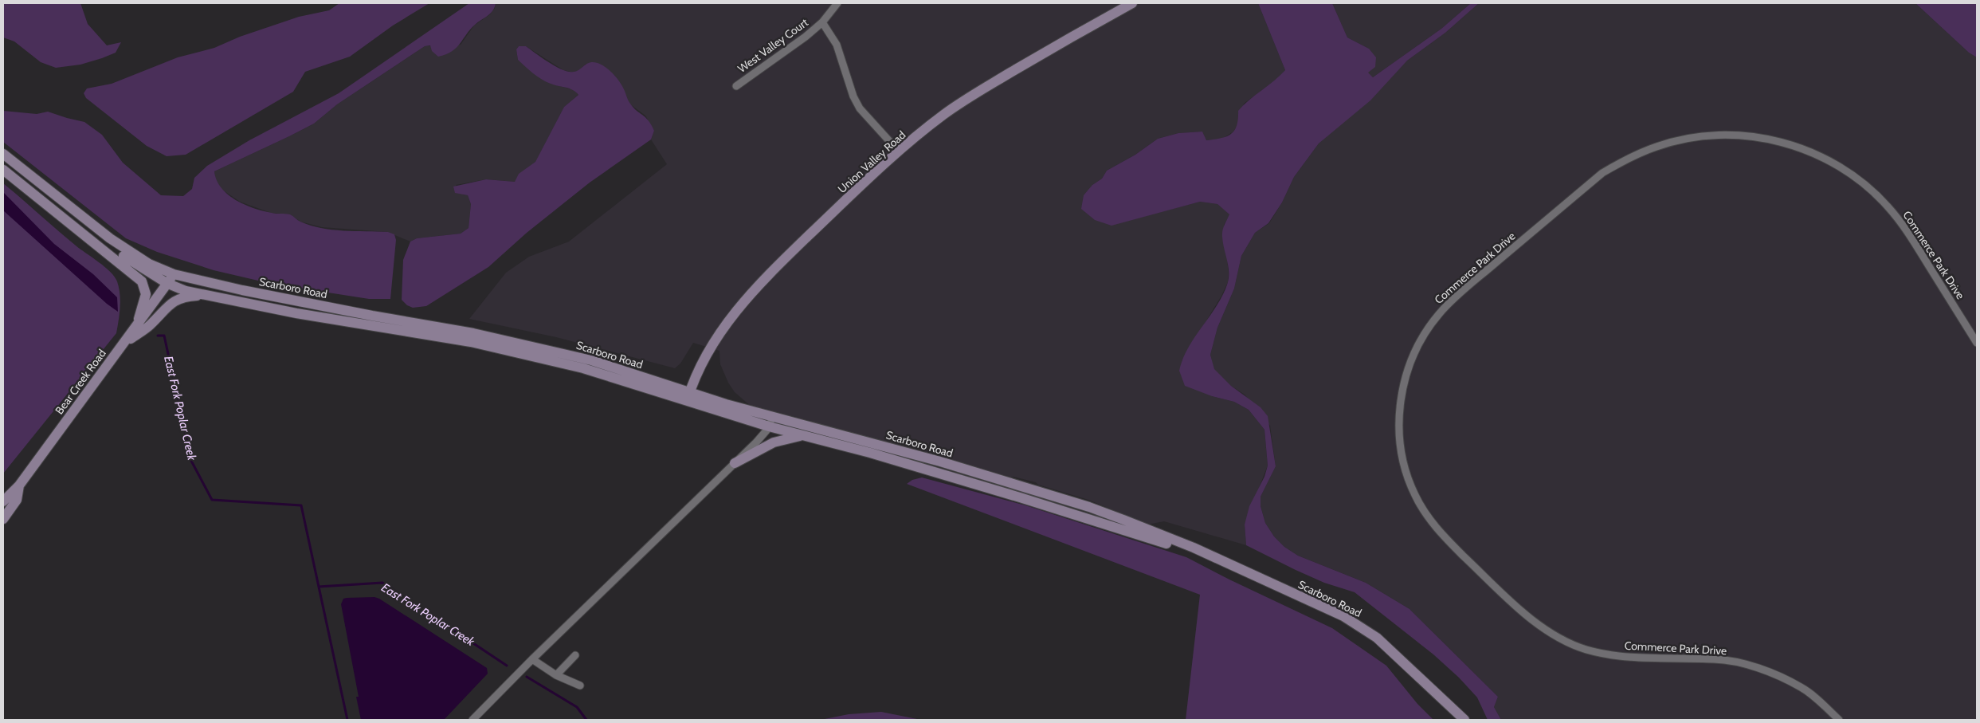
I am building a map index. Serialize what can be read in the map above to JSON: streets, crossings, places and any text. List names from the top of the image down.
{
  "streets": {
    "main road": ["Union Valley Road", "Scarboro Road", "Bear Creek Road"],
    "street": ["West Valley Court", "Commerce Park Drive"]
  },
  "crossings": [
    ["Union Valley Road", "Scarboro Road"],
    ["Scarboro Road", "Bear Creek Road"]
  ],
  "water": ["East Fork Poplar Creek"]
}
